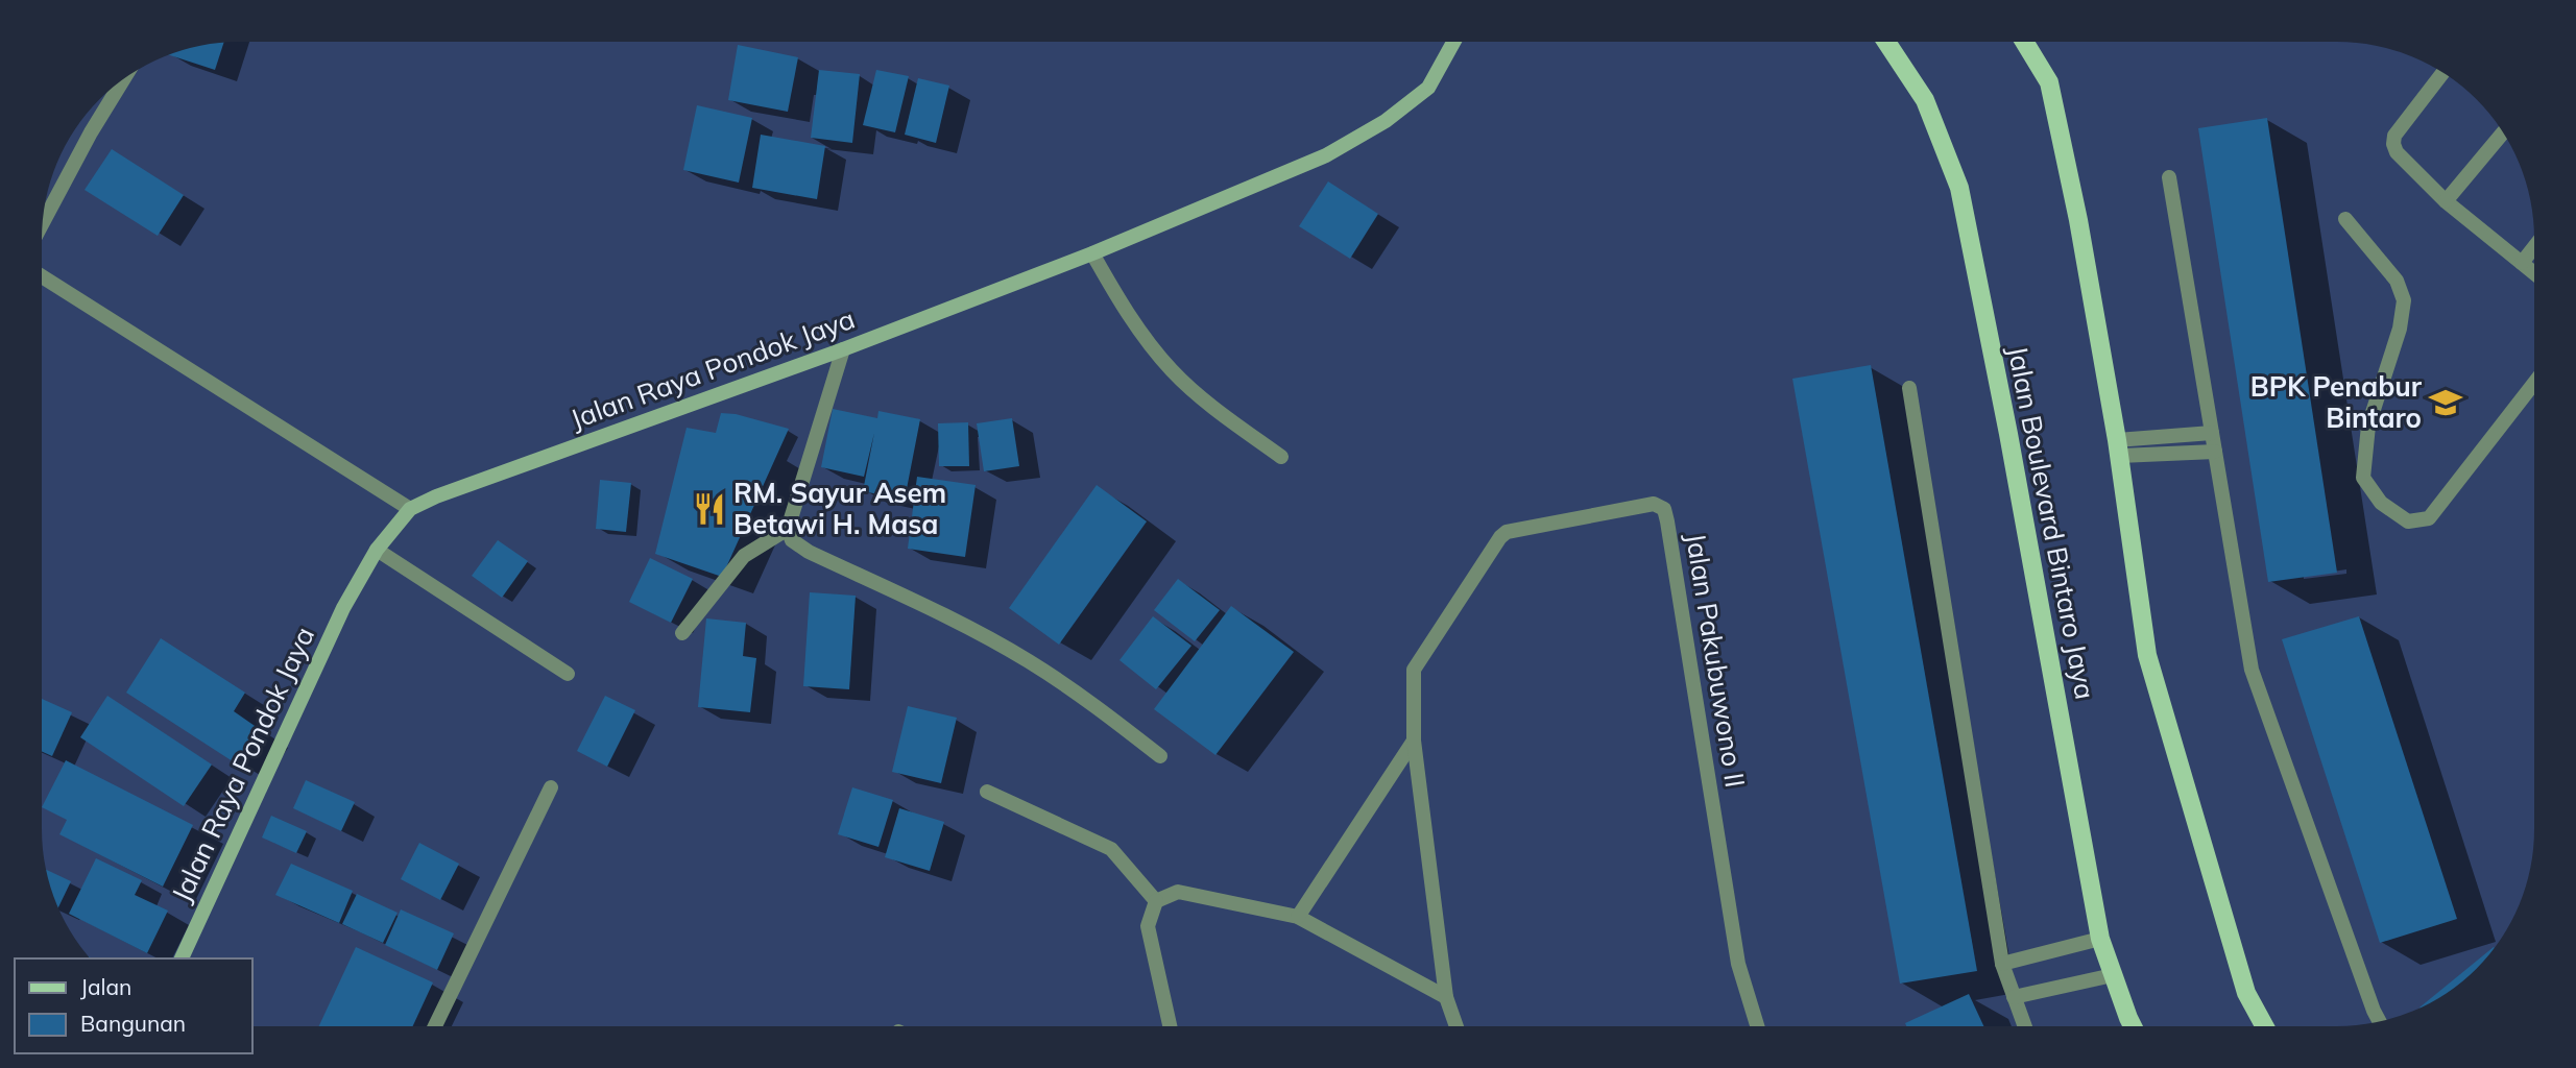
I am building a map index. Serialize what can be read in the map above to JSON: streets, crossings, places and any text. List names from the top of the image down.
{
  "streets": {
    "main road": ["Jalan Raya Pondok Jaya", "Jalan Boulevard Bintaro Jaya"],
    "street": ["Jalan Pakubuwono II"]
  },
  "places": {
    "school or university": ["BPK Penabur Bintaro"],
    "restaurant": ["RM. Sayur Asem Betawi H. Masa"]
  },
  "legend": ["Jalan", "Bangunan"]
}
